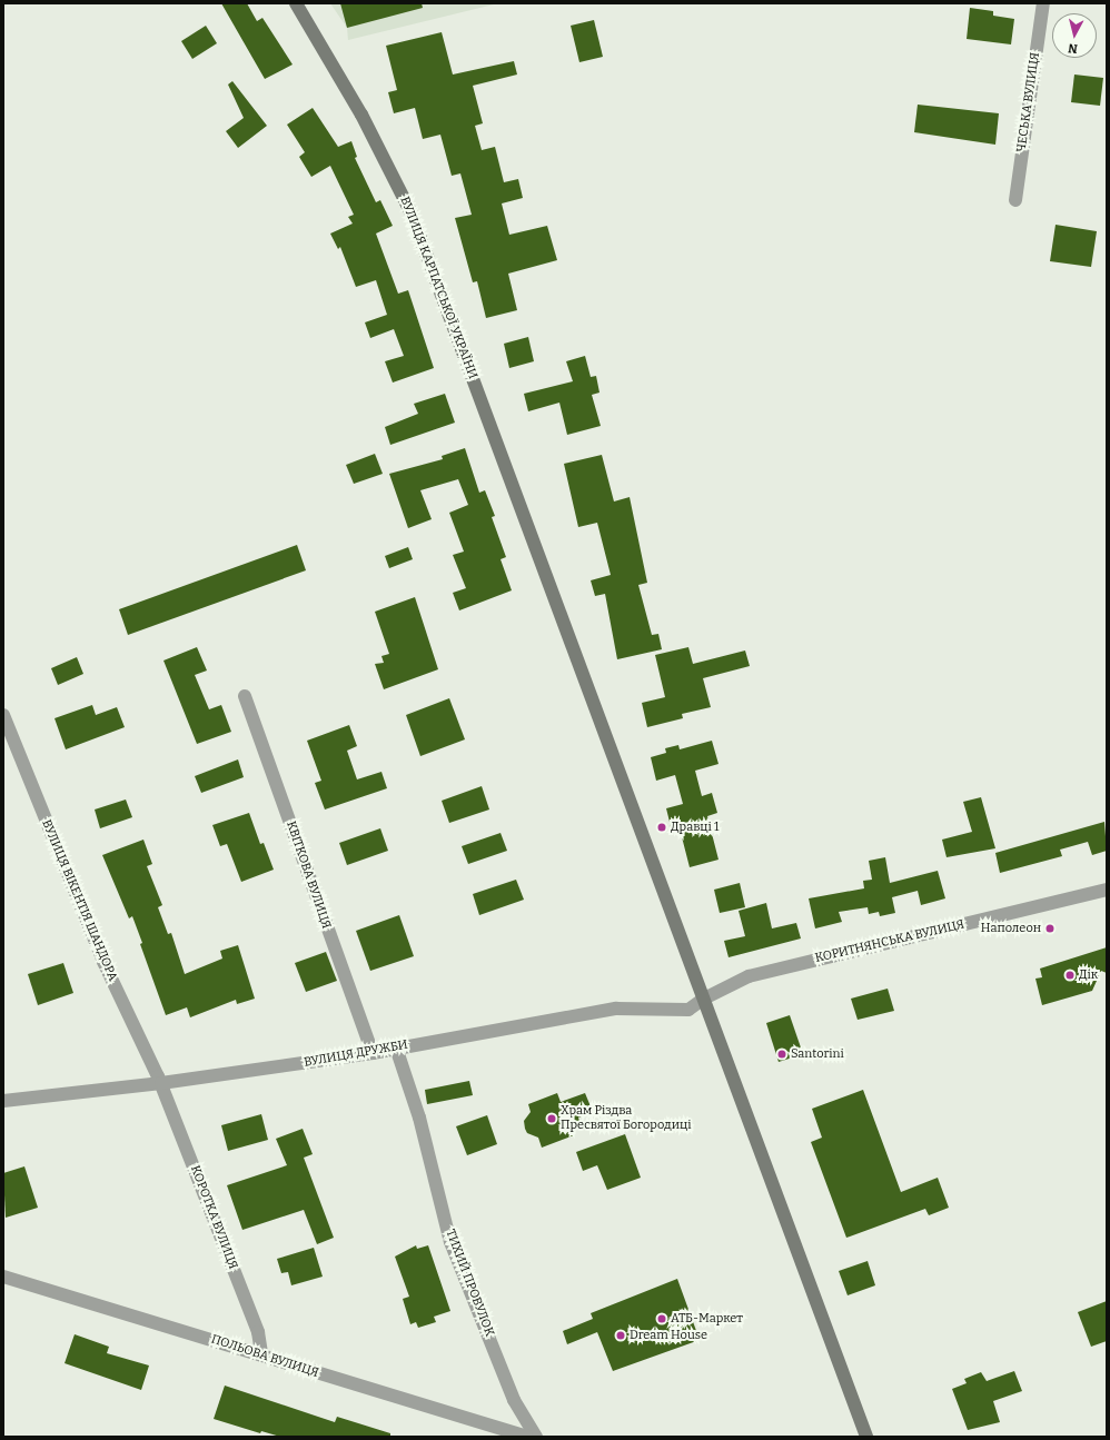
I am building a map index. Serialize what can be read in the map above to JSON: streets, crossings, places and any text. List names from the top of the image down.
{
  "streets": {
    "main road": ["ВУЛИЦЯ КАРПАТСЬКОЇ УКРАЇНИ"],
    "street": [
      "ЧЕСЬКА ВУЛИЦЯ",
      "КВІТКОВА ВУЛИЦЯ",
      "ВУЛИЦЯ ВІКЕНТІЯ ШАНДОРА",
      "КОРИТНЯНСЬКА ВУЛИЦЯ",
      "ВУЛИЦЯ ДРУЖБИ",
      "КОРОТКА ВУЛИЦЯ",
      "ТИХИЙ ПРОВУЛОК",
      "ПОЛЬОВА ВУЛИЦЯ"
    ]
  },
  "crossings": [
    ["ВУЛИЦЯ КАРПАТСЬКОЇ УКРАЇНИ", "КОРИТНЯНСЬКА ВУЛИЦЯ"],
    ["ВУЛИЦЯ КАРПАТСЬКОЇ УКРАЇНИ", "ВУЛИЦЯ ДРУЖБИ"],
    ["КВІТКОВА ВУЛИЦЯ", "ВУЛИЦЯ ДРУЖБИ"],
    ["ВУЛИЦЯ ВІКЕНТІЯ ШАНДОРА", "ВУЛИЦЯ ДРУЖБИ"],
    ["ВУЛИЦЯ ВІКЕНТІЯ ШАНДОРА", "КОРОТКА ВУЛИЦЯ"],
    ["КОРИТНЯНСЬКА ВУЛИЦЯ", "ВУЛИЦЯ ДРУЖБИ"],
    ["ВУЛИЦЯ ДРУЖБИ", "КОРОТКА ВУЛИЦЯ"],
    ["ВУЛИЦЯ ДРУЖБИ", "ТИХИЙ ПРОВУЛОК"],
    ["КОРОТКА ВУЛИЦЯ", "ПОЛЬОВА ВУЛИЦЯ"]
  ],
  "places": [
    "Дравці 1",
    "Наполеон",
    "Дік",
    "Santorini",
    "Храм Різдва Пресвятої Богородиці",
    "АТБ-Маркет",
    "Dream House"
  ],
  "north": "bottom"
}
